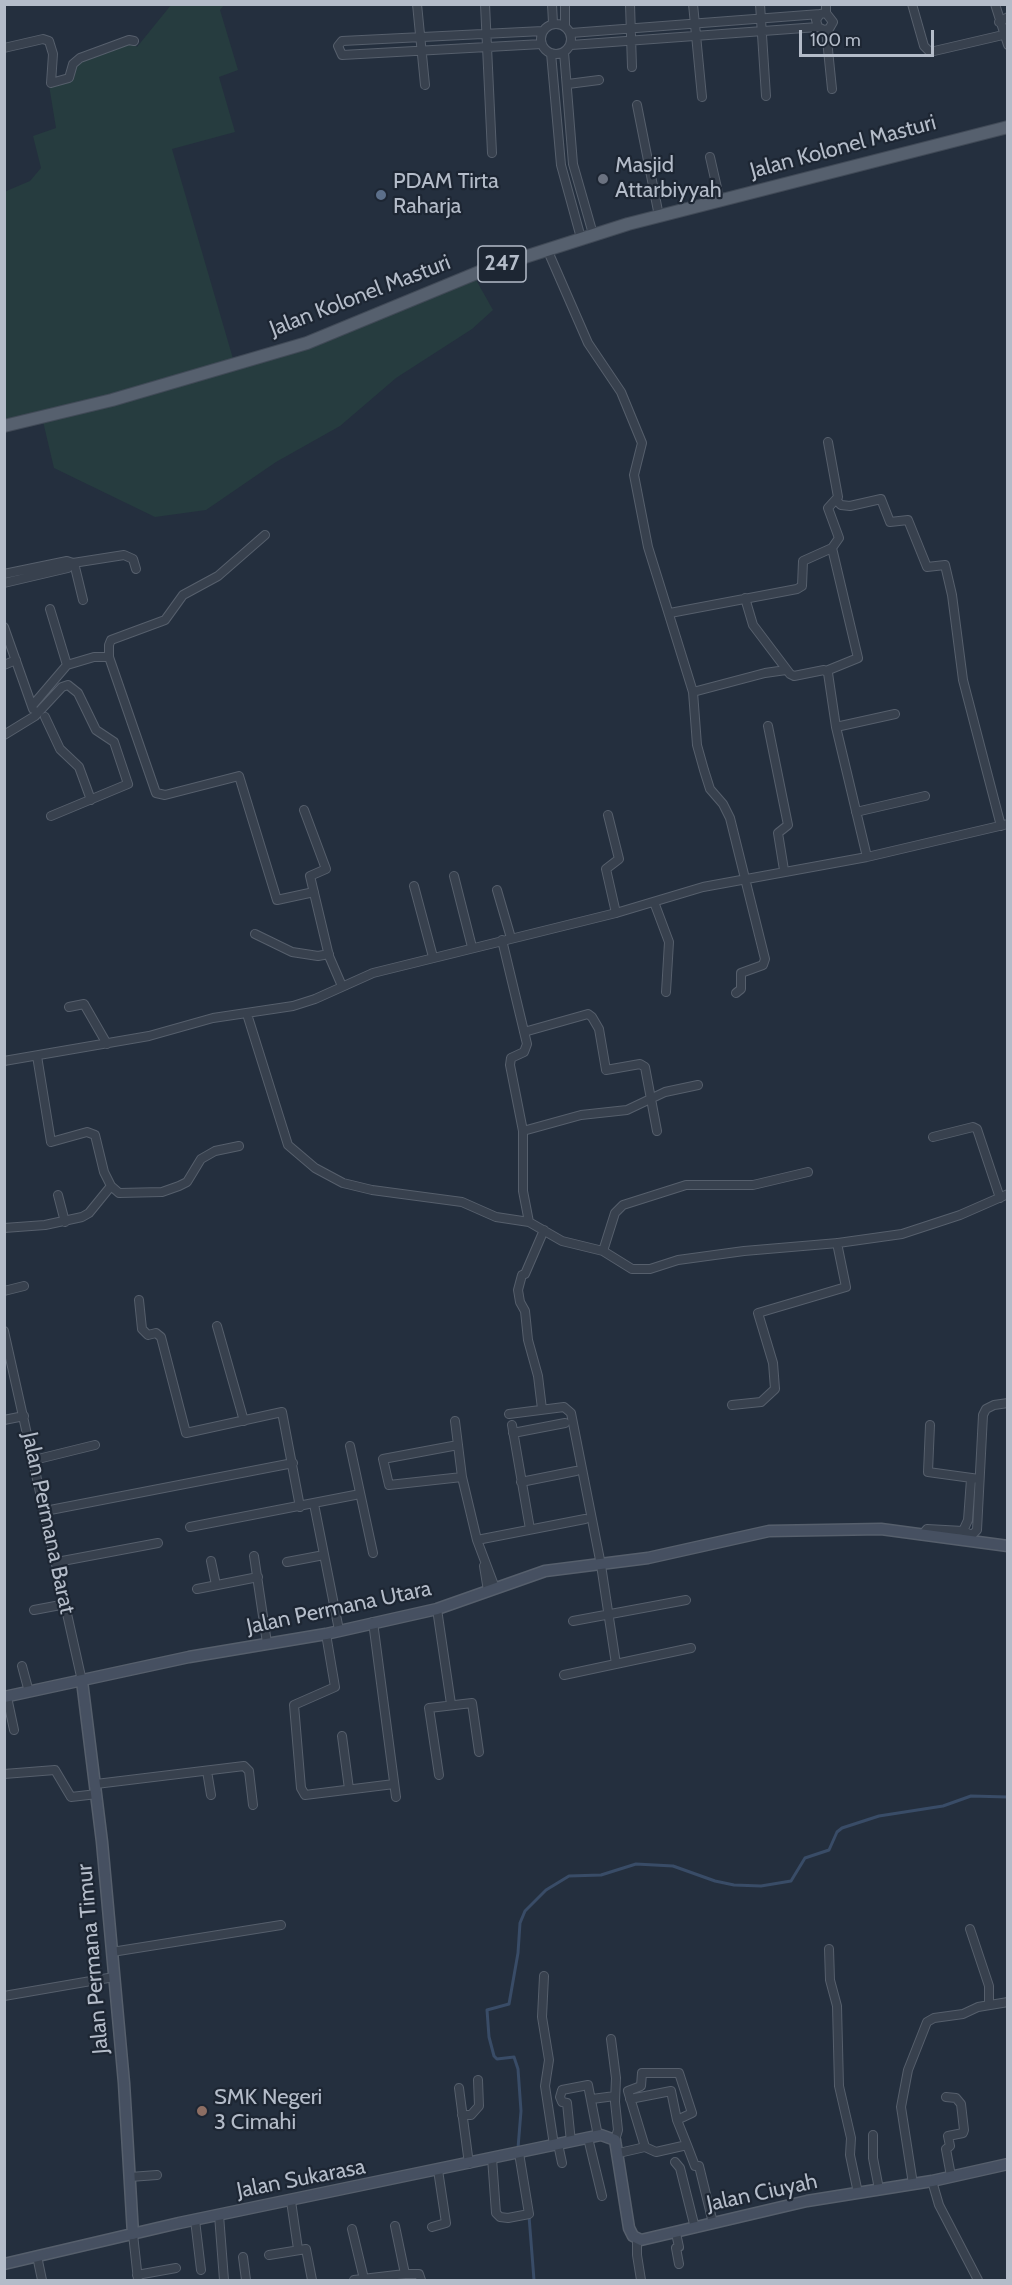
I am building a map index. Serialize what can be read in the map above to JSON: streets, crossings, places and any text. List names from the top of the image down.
{
  "streets": {
    "main road": ["Jalan Kolonel Masturi", "247"],
    "street": [
      "Jalan Permana Barat",
      "Jalan Permana Utara",
      "Jalan Permana Timur",
      "Jalan Sukarasa",
      "Jalan Ciuyah"
    ]
  },
  "crossings": [
    ["Jalan Permana Barat", "Jalan Permana Utara"],
    ["Jalan Permana Barat", "Jalan Permana Timur"],
    ["Jalan Permana Utara", "Jalan Permana Timur"],
    ["Jalan Permana Timur", "Jalan Sukarasa"]
  ],
  "places": ["Masjid Attarbiyyah", "PDAM Tirta Raharja", "SMK Negeri 3 Cimahi"],
  "scale_bar": "100 m"
}
